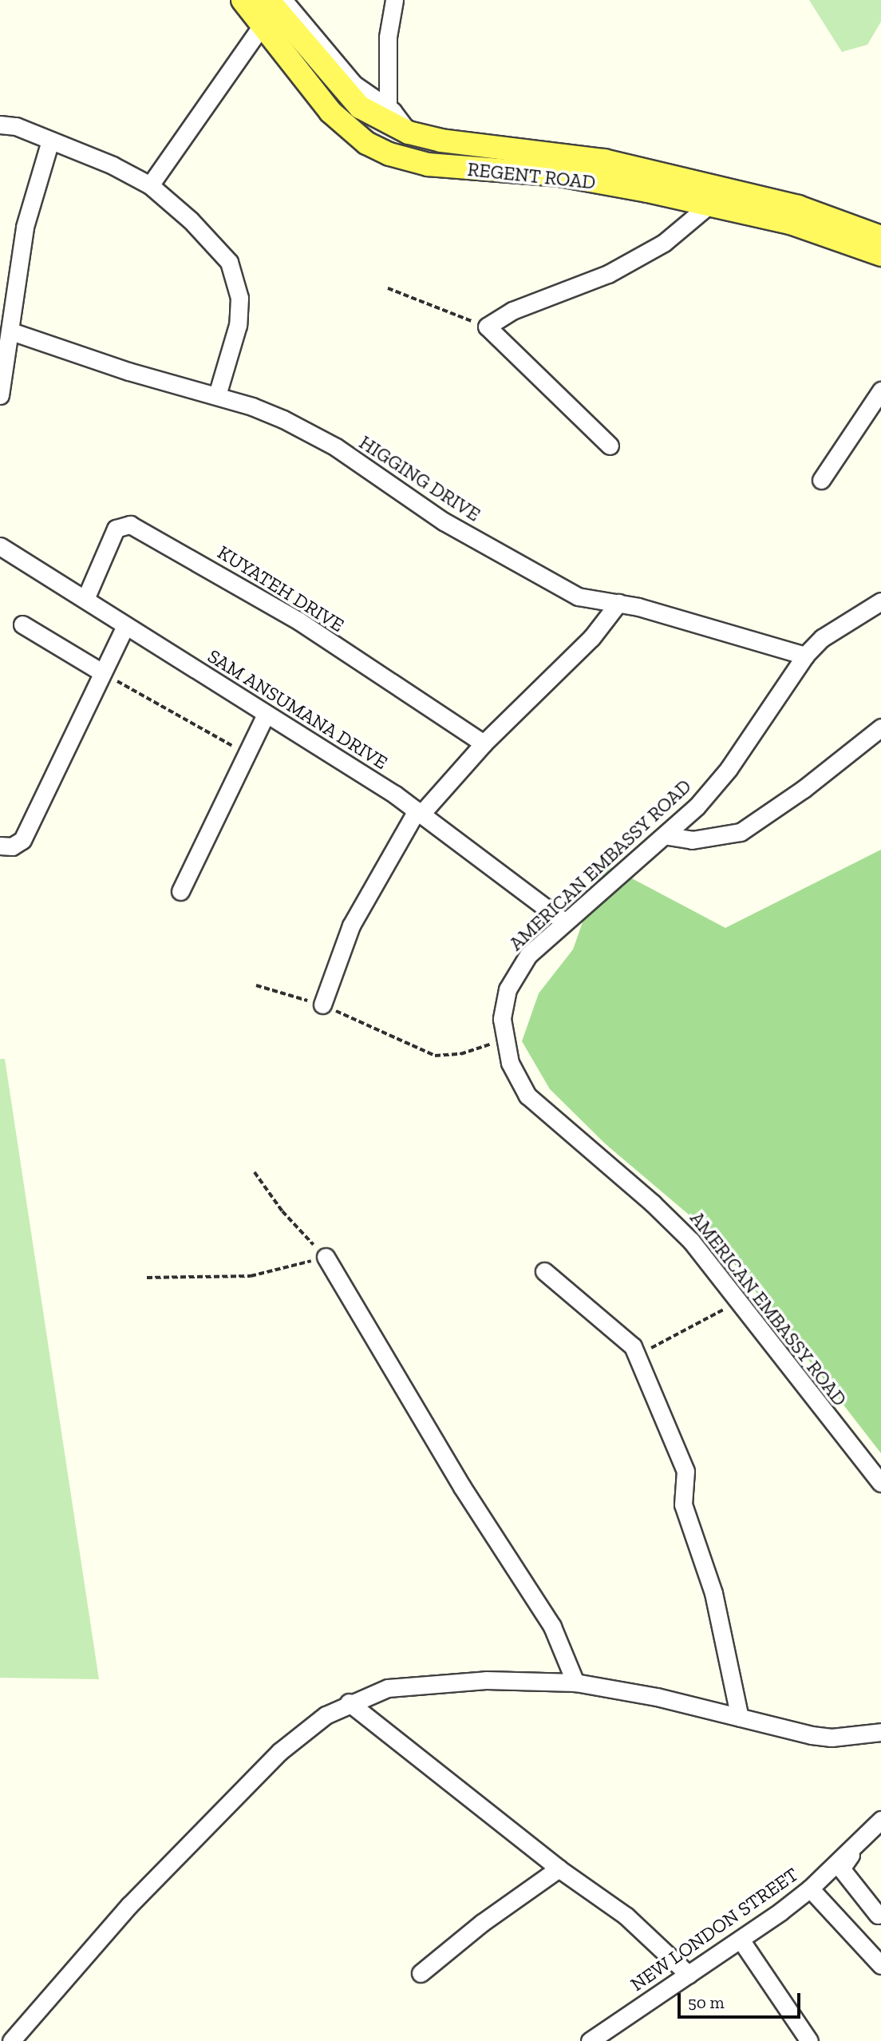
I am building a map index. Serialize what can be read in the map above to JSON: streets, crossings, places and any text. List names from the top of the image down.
{
  "streets": {
    "main road": ["REGENT ROAD"],
    "street": [
      "HIGGING DRIVE",
      "KUYATEH DRIVE",
      "SAM ANSUMANA DRIVE",
      "AMERICAN EMBASSY ROAD",
      "NEW LONDON STREET"
    ]
  },
  "crossings": [
    ["HIGGING DRIVE", "AMERICAN EMBASSY ROAD"],
    ["KUYATEH DRIVE", "SAM ANSUMANA DRIVE"],
    ["SAM ANSUMANA DRIVE", "AMERICAN EMBASSY ROAD"]
  ],
  "scale_bar": "50 m"
}
